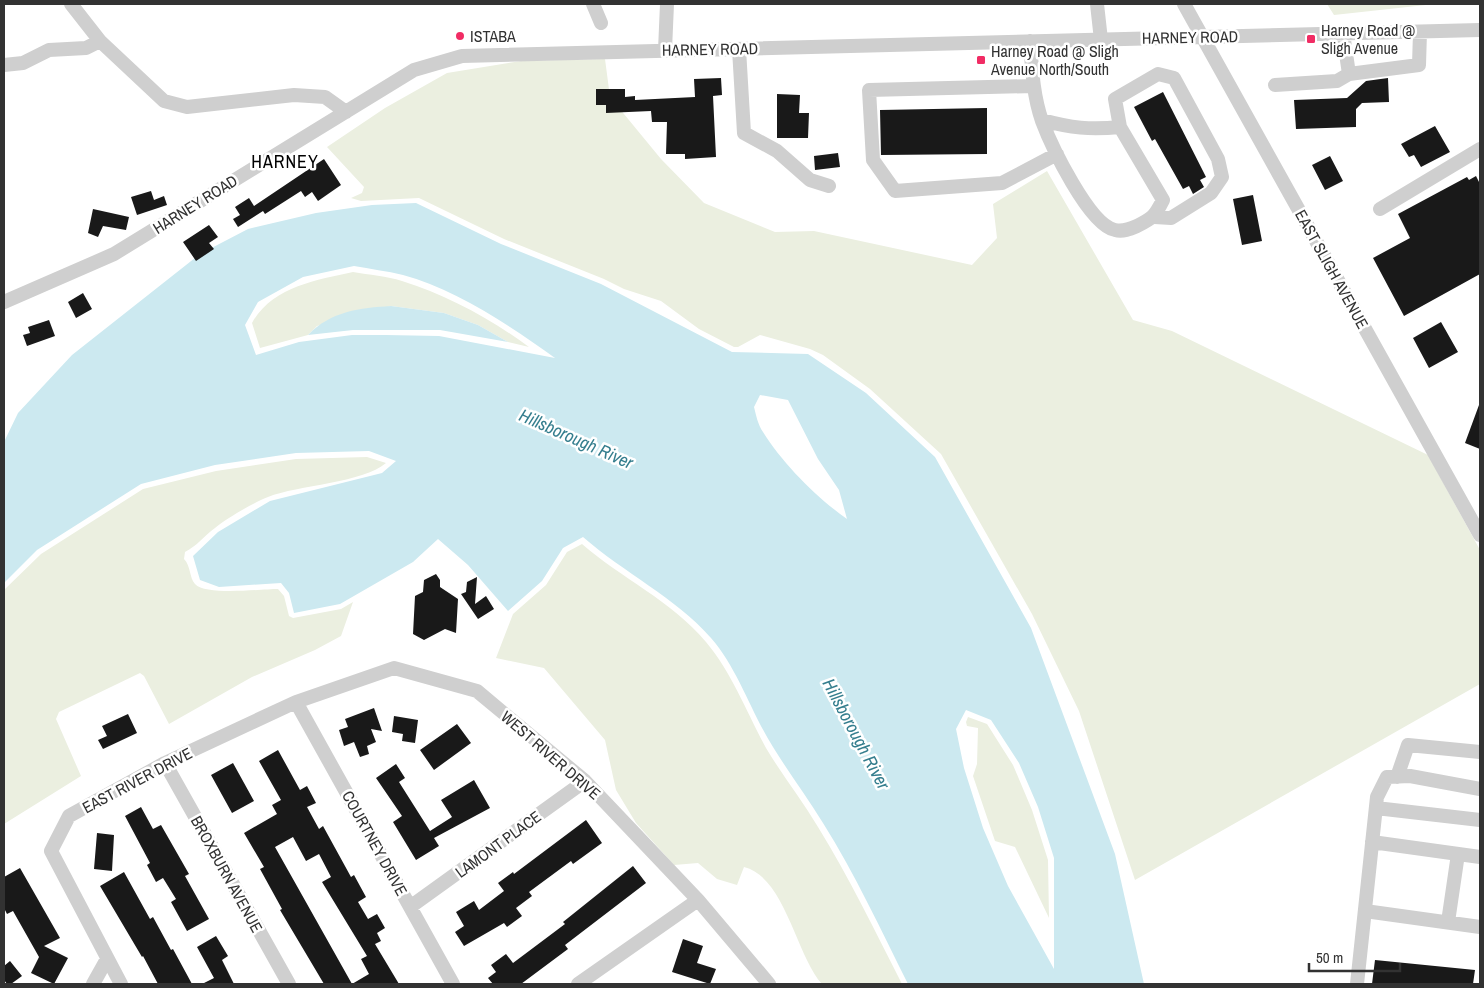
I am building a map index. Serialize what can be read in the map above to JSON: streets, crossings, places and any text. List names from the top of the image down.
{
  "streets": {
    "street": [
      "HARNEY ROAD",
      "EAST SLIGH AVENUE",
      "WEST RIVER DRIVE",
      "EAST RIVER DRIVE",
      "COURTNEY DRIVE",
      "LAMONT PLACE",
      "BROXBURN AVENUE"
    ]
  },
  "crossings": [
    ["HARNEY ROAD", "EAST SLIGH AVENUE"],
    ["WEST RIVER DRIVE", "EAST RIVER DRIVE"],
    ["WEST RIVER DRIVE", "COURTNEY DRIVE"],
    ["WEST RIVER DRIVE", "LAMONT PLACE"],
    ["EAST RIVER DRIVE", "COURTNEY DRIVE"],
    ["EAST RIVER DRIVE", "BROXBURN AVENUE"],
    ["COURTNEY DRIVE", "LAMONT PLACE"]
  ],
  "districts": ["HARNEY"],
  "water": ["Hillsborough River"],
  "places": {
    "other": ["ISTABA"],
    "transit": ["Harney Road @ Sligh Avenue", "Harney Road @ Sligh Avenue North/South"]
  },
  "scale_bar": "50 m"
}
